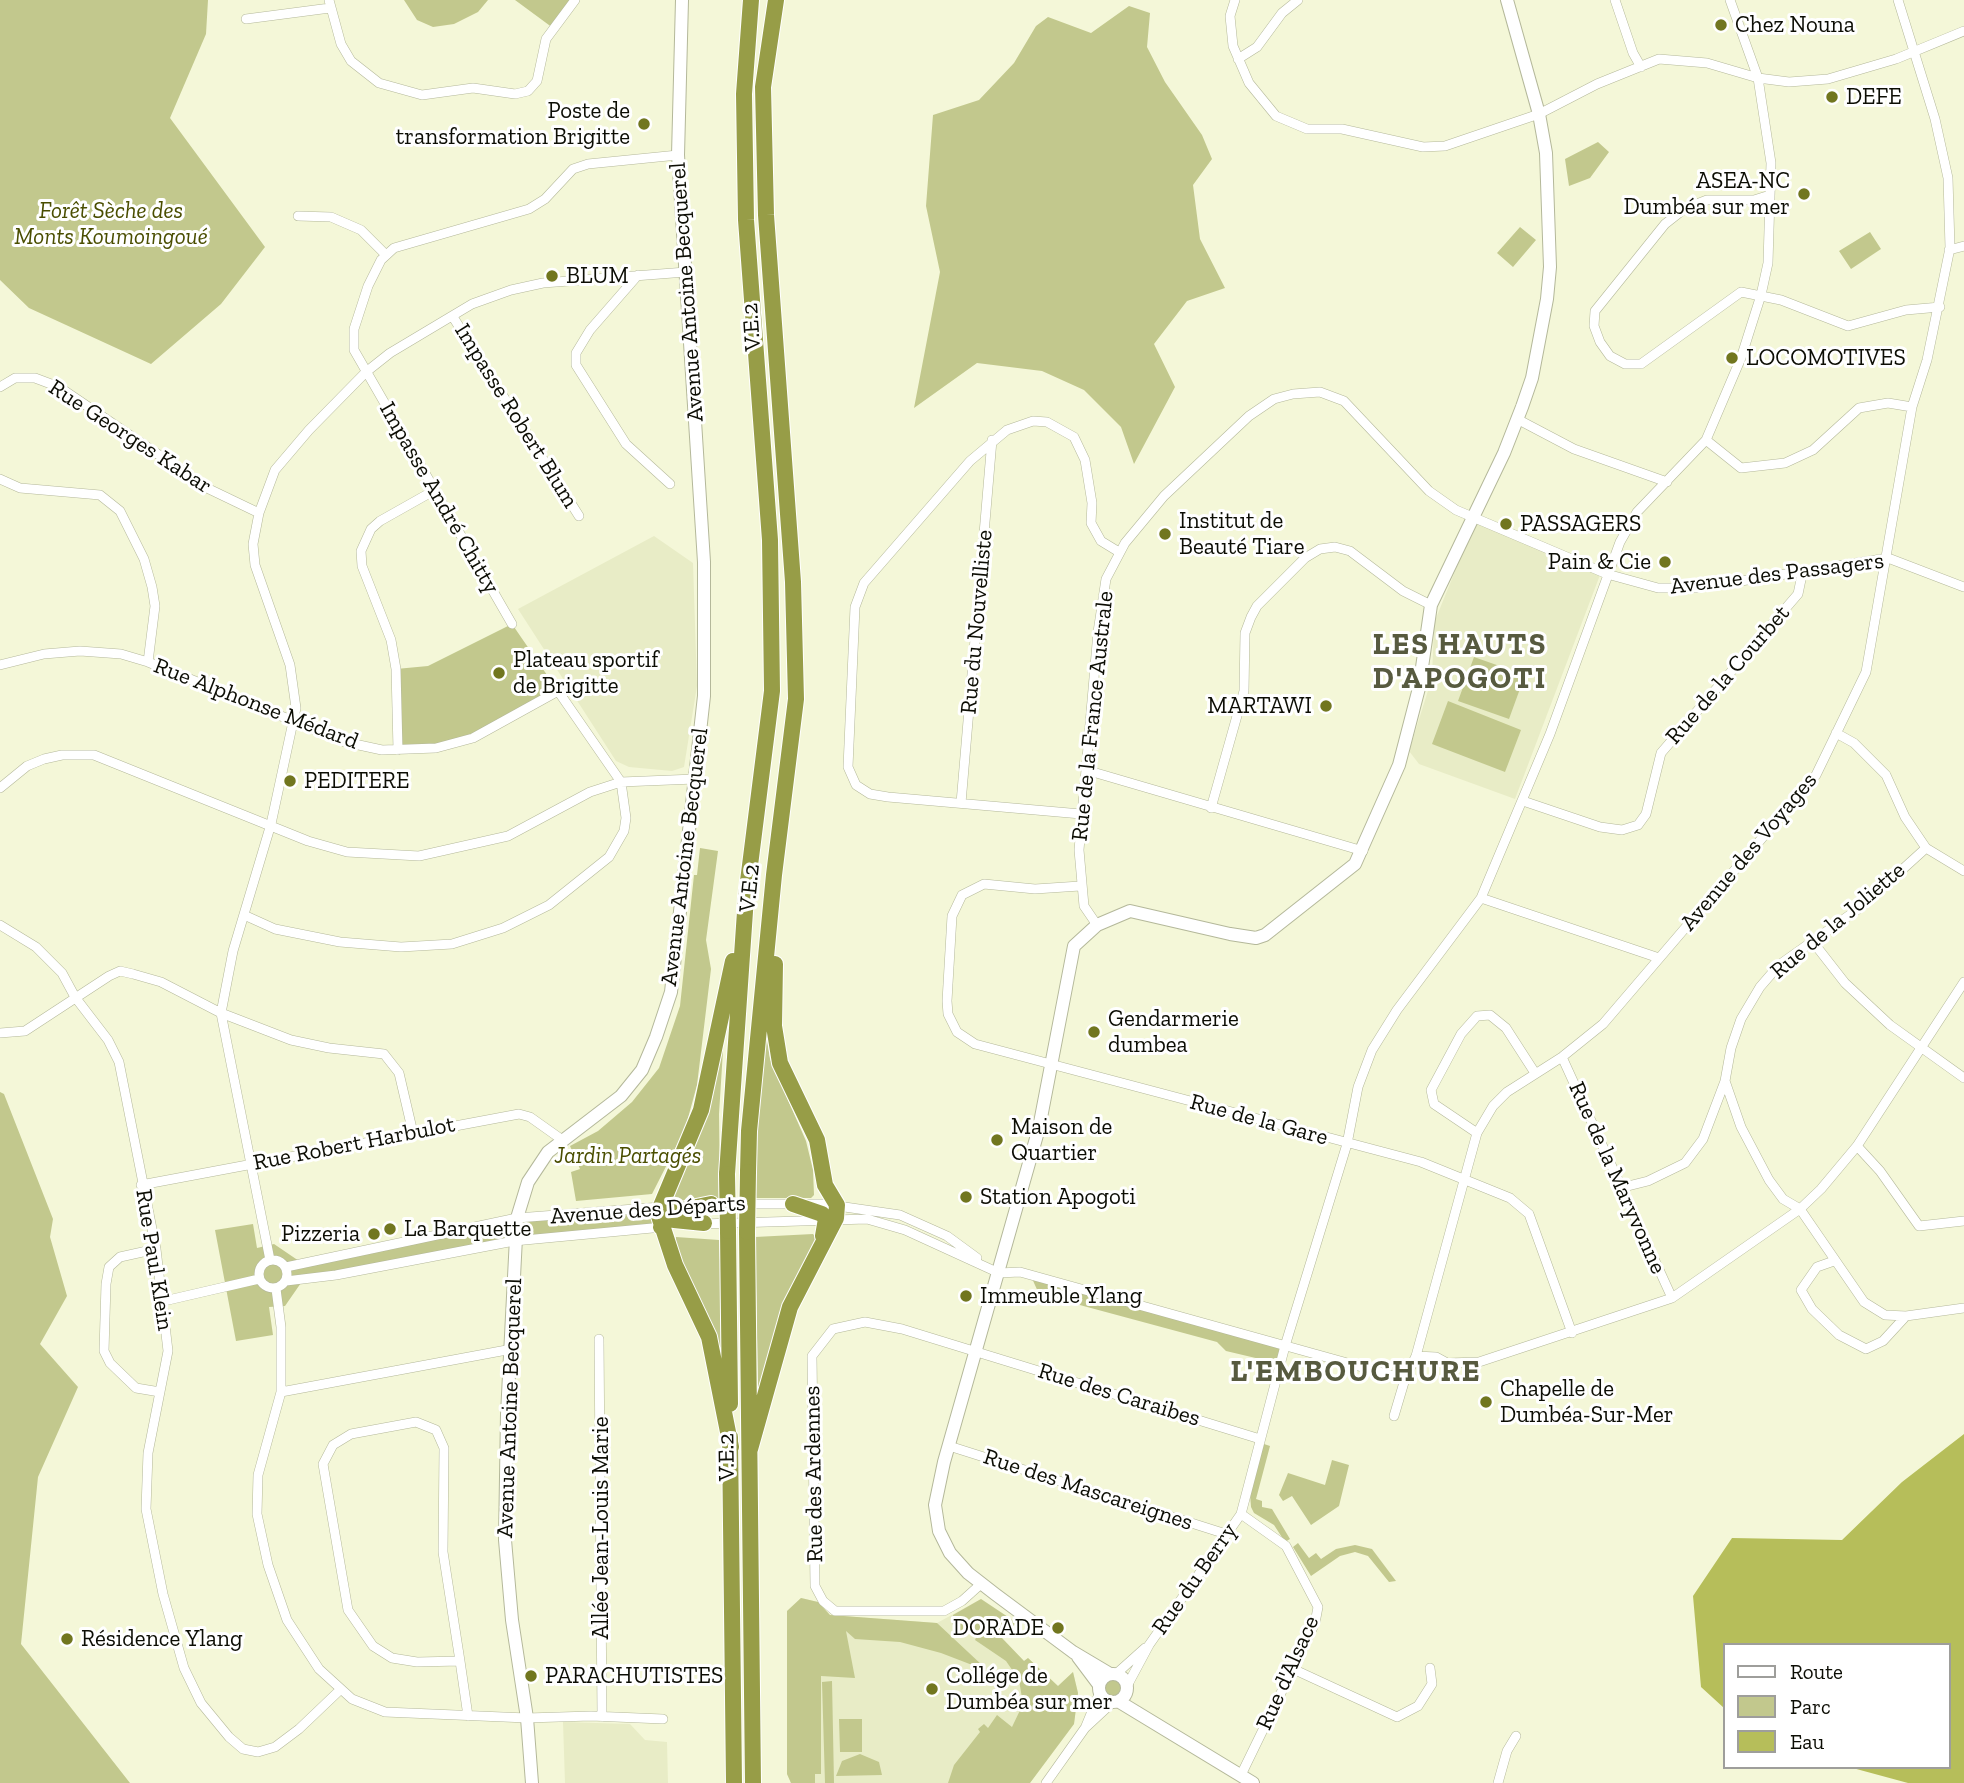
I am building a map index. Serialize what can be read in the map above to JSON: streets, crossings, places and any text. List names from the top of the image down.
{
  "streets": {
    "highway": ["V.E.2"],
    "street": [
      "Avenue Antoine Becquerel",
      "Impasse Robert Blum",
      "Rue Georges Kabar",
      "Impasse André Chitty",
      "Avenue des Passagers",
      "Rue du Nouvelliste",
      "Rue de la Courbet",
      "Rue Alphonse Médard",
      "Rue de la France Australe",
      "Avenue des Voyages",
      "Rue de la Joliette",
      "Rue de la Gare",
      "Rue Robert Harbulot",
      "Rue de la Maryvonne",
      "Avenue des Départs",
      "Rue Paul Klein",
      "Rue des Caraibes",
      "Rue des Ardennes",
      "Rue des Mascareignes",
      "Allée Jean-Louis Marie",
      "Rue du Berry",
      "Rue d'Alsace"
    ]
  },
  "crossings": [
    ["Avenue Antoine Becquerel", "Rue Robert Harbulot"],
    ["Avenue Antoine Becquerel", "Avenue des Départs"],
    ["Avenue des Passagers", "Rue de la Courbet"],
    ["Avenue des Passagers", "Rue de la France Australe"],
    ["Avenue des Passagers", "Avenue des Voyages"],
    ["Rue de la France Australe", "Rue de la Gare"],
    ["Avenue des Voyages", "Rue de la Gare"],
    ["Avenue des Voyages", "Rue de la Maryvonne"],
    ["Rue de la Joliette", "Rue de la Maryvonne"],
    ["Rue Robert Harbulot", "Rue Paul Klein"],
    ["Rue des Caraibes", "Rue des Ardennes"],
    ["Rue des Mascareignes", "Rue du Berry"],
    ["Rue du Berry", "Rue d'Alsace"]
  ],
  "districts": ["LES HAUTS D'APOGOTI", "L'EMBOUCHURE"],
  "parks": ["Forêt Sèche des Monts Koumoingoué", "Jardin Partagés"],
  "places": [
    "Chez Nouna",
    "DEFE",
    "Poste de transformation Brigitte",
    "ASEA-NC Dumbéa sur mer",
    "BLUM",
    "LOCOMOTIVES",
    "PASSAGERS",
    "Institut de Beauté Tiare",
    "Pain & Cie",
    "Plateau sportif de Brigitte",
    "MARTAWI",
    "PEDITERE",
    "Gendarmerie dumbea",
    "Maison de Quartier",
    "Station Apogoti",
    "La Barquette",
    "Pizzeria",
    "Immeuble Ylang",
    "Chapelle de Dumbéa-Sur-Mer",
    "DORADE",
    "Résidence Ylang",
    "PARACHUTISTES",
    "Collége de Dumbéa sur mer"
  ],
  "legend": ["Route", "Parc", "Eau"]
}
